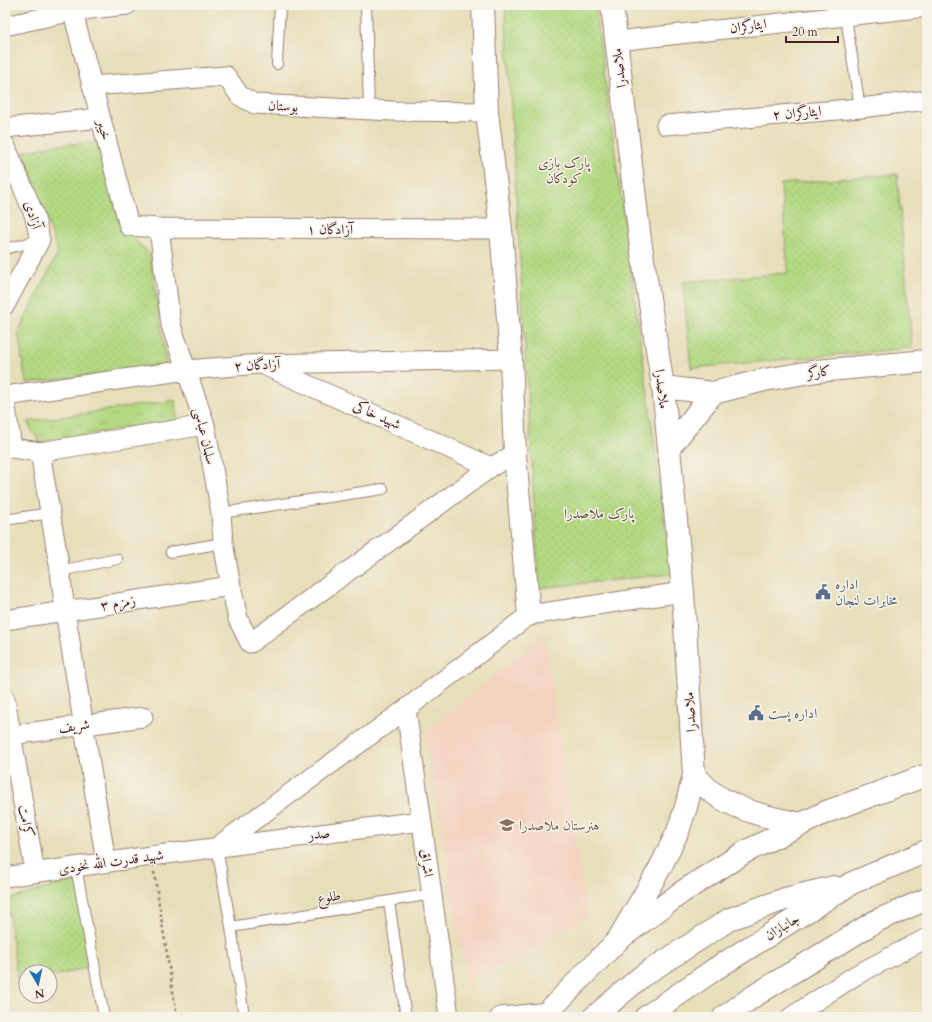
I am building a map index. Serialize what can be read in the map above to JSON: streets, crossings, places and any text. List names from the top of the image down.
{
  "streets": {
    "street": [
      "ایثارگران",
      "ملاصدرا",
      "بوستان",
      "ایثارگران ۲",
      "خیبر",
      "آزادی",
      "آزادگان ۱",
      "آزادگان ۲",
      "کارگر",
      "شهید خاکی",
      "سلمان عباسی",
      "زمزم ۳",
      "شریف",
      "کرامت",
      "صدر",
      "شهید قدرت الله نخودی",
      "اشراق",
      "جانبازان"
    ],
    "lane": ["طلوع"]
  },
  "crossings": [
    ["ایثارگران", "ملاصدرا"],
    ["ملاصدرا", "کارگر"],
    ["بوستان", "خیبر"],
    ["خیبر", "آزادگان ۱"],
    ["خیبر", "سلمان عباسی"],
    ["آزادگان ۱", "سلمان عباسی"],
    ["آزادگان ۲", "شهید خاکی"],
    ["آزادگان ۲", "سلمان عباسی"],
    ["شهید خاکی", "سلمان عباسی"],
    ["سلمان عباسی", "زمزم ۳"],
    ["شریف", "کرامت"],
    ["کرامت", "شهید قدرت الله نخودی"],
    ["صدر", "شهید قدرت الله نخودی"],
    ["صدر", "اشراق"],
    ["اشراق", "طلوع"]
  ],
  "parks": ["پارک بازی کودکان", "پارک ملاصدرا"],
  "places": {
    "public building": ["اداره مخابرات لنجان", "اداره پست"],
    "school or university": ["هنرستان ملاصدرا"]
  },
  "scale_bar": "20 m",
  "north": "bottom"
}
